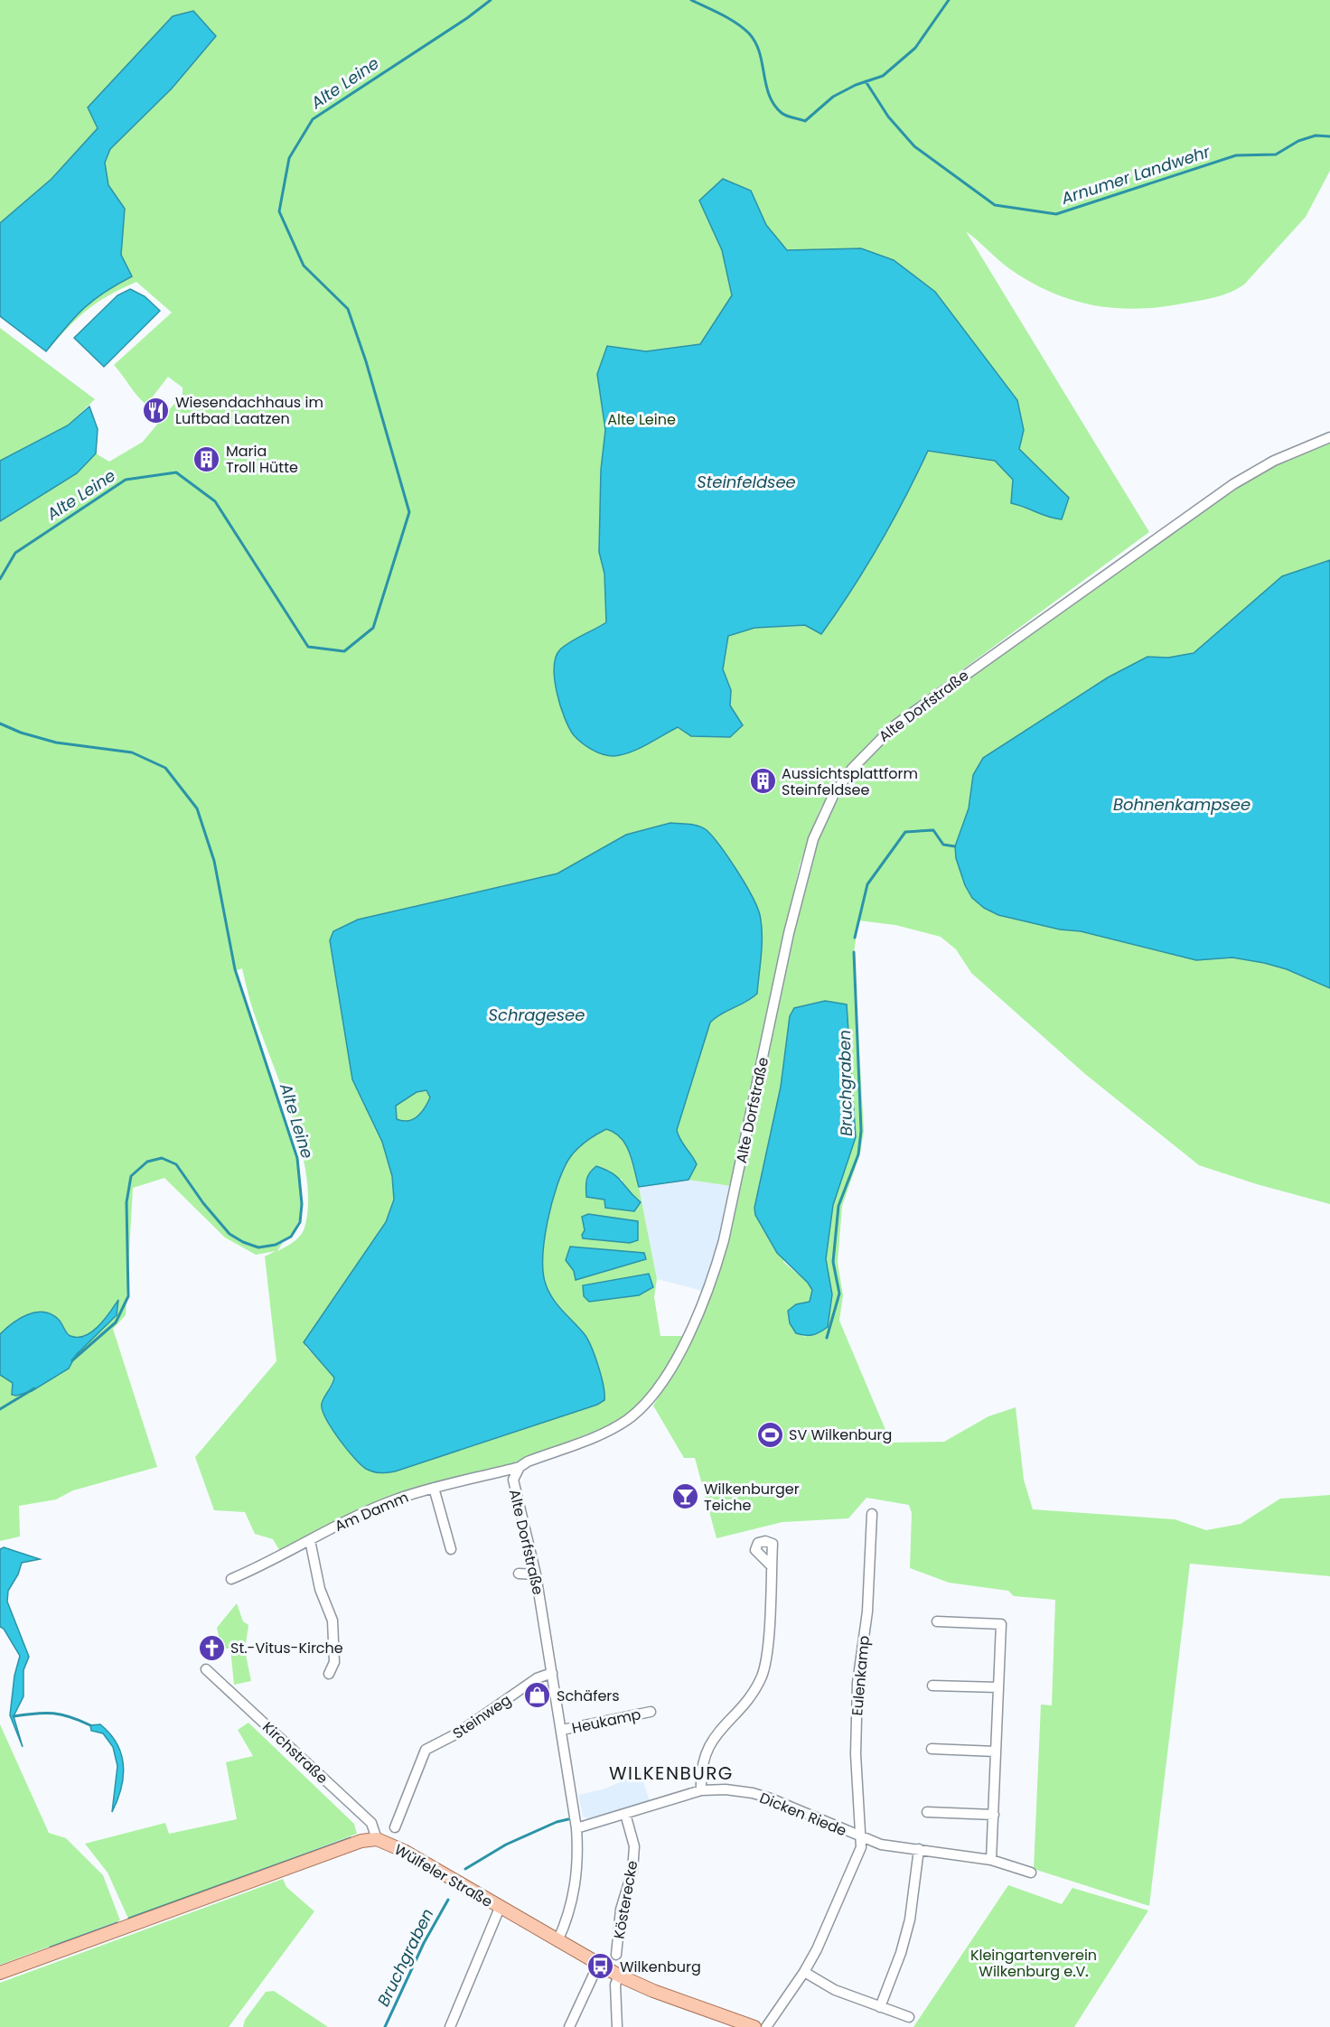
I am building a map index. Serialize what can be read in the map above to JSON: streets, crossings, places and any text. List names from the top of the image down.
{
  "streets": {
    "main road": ["Wülfeler Straße"],
    "street": [
      "Alte Dorfstraße",
      "Am Damm",
      "Eulenkamp",
      "Steinweg",
      "Heukamp",
      "Kirchstraße",
      "Dicken Riede",
      "Kösterecke"
    ]
  },
  "crossings": [
    ["Alte Dorfstraße", "Am Damm"],
    ["Alte Dorfstraße", "Steinweg"],
    ["Alte Dorfstraße", "Heukamp"],
    ["Alte Dorfstraße", "Dicken Riede"],
    ["Alte Dorfstraße", "Wülfeler Straße"],
    ["Eulenkamp", "Dicken Riede"],
    ["Kirchstraße", "Wülfeler Straße"],
    ["Dicken Riede", "Kösterecke"]
  ],
  "districts": ["WILKENBURG"],
  "water": [
    "Alte Leine",
    "Arnumer Landwehr",
    "Steinfeldsee",
    "Bohnenkampsee",
    "Schragesee",
    "Bruchgraben"
  ],
  "parks": ["Alte Leine", "Kleingartenverein Wilkenburg e.V."],
  "places": {
    "restaurant": ["Wiesendachhaus im Luftbad Laatzen"],
    "building": ["Maria Troll Hütte", "Aussichtsplattform Steinfeldsee"],
    "sports": ["SV Wilkenburg"],
    "bar": ["Wilkenburger Teiche"],
    "church": ["St.-Vitus-Kirche"],
    "shop": ["Schäfers"],
    "bus stop": ["Wilkenburg"]
  }
}
